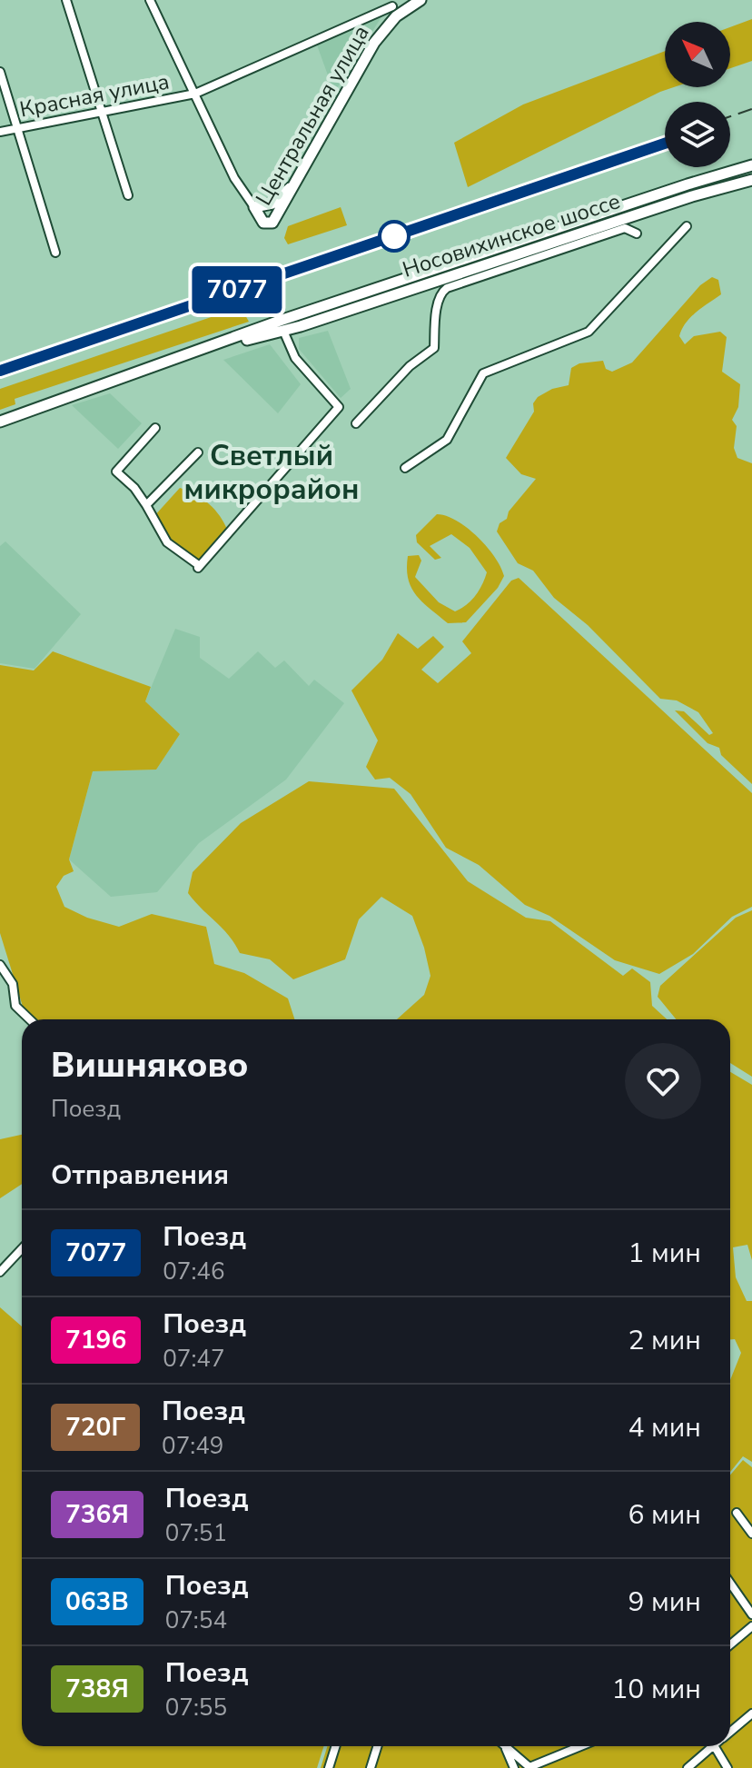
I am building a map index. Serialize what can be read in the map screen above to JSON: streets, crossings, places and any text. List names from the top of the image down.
{
  "streets": {
    "main road": ["Центральная улица", "Носовихинское шоссе"],
    "street": ["Красная улица"]
  },
  "crossings": [
    ["Красная улица", "Центральная улица"]
  ],
  "districts": ["Светлый микрорайон"],
  "north": "top left",
  "page": {
    "on_map": "7077",
    "heading": [
      ["Вишняково", "Поезд"],
      "Отправления"
    ],
    "list": [
      {
        "mark": "7077",
        "name": "Поезд",
        "note": "07:46",
        "value": "1 мин"
      },
      {
        "mark": "7196",
        "name": "Поезд",
        "note": "07:47",
        "value": "2 мин"
      },
      {
        "mark": "720Г",
        "name": "Поезд",
        "note": "07:49",
        "value": "4 мин"
      },
      {
        "mark": "736Я",
        "name": "Поезд",
        "note": "07:51",
        "value": "6 мин"
      },
      {
        "mark": "063В",
        "name": "Поезд",
        "note": "07:54",
        "value": "9 мин"
      },
      {
        "mark": "738Я",
        "name": "Поезд",
        "note": "07:55",
        "value": "10 мин"
      }
    ]
  }
}
